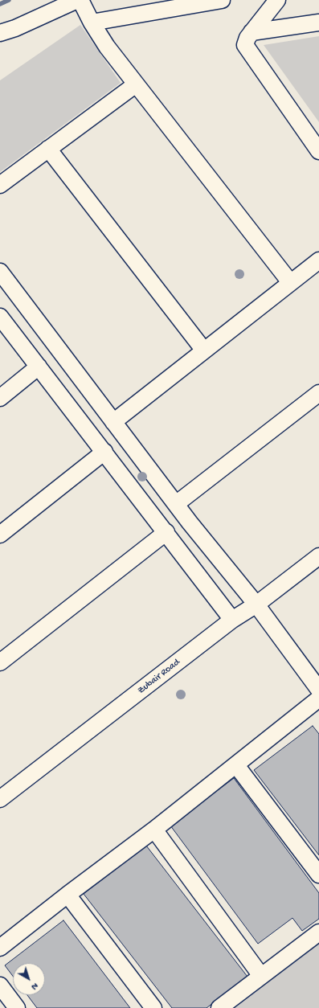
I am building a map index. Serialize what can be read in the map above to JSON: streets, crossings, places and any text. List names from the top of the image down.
{
  "streets": {
    "street": ["Zubair Road"]
  },
  "north": "bottom right"
}
